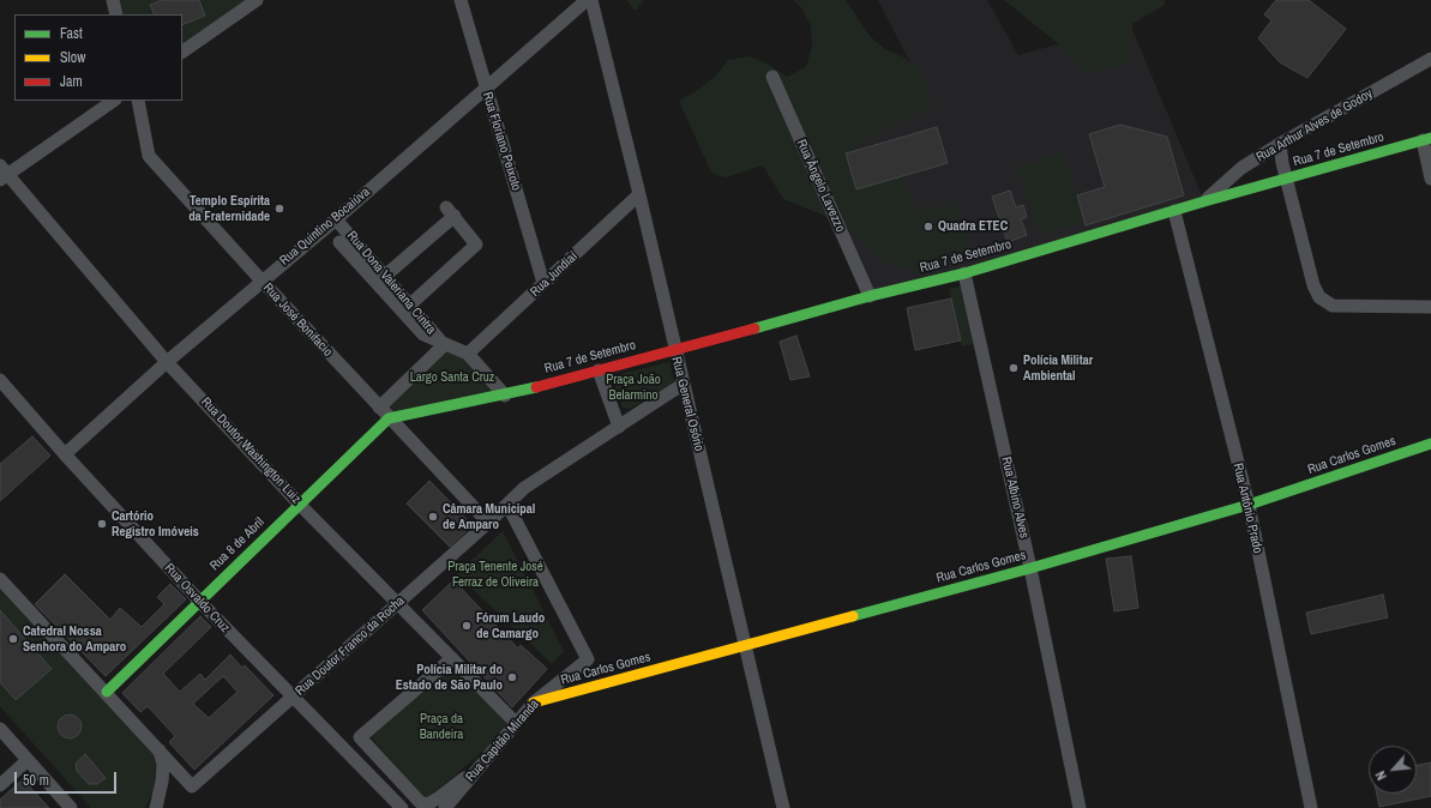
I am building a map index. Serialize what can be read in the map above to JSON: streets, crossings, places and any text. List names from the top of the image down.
{
  "streets": {
    "street": [
      "Rua Arthur Alves de Godoy",
      "Rua Floriano Peixoto",
      "Rua 7 de Setembro",
      "Rua Ângelo Lavezzo",
      "Rua Quintino Bocaiúva",
      "Rua Jundiaí",
      "Rua Dona Valeriana Cintra",
      "Rua José Bonifacio",
      "Rua General Osório",
      "Rua Doutor Washington Luiz",
      "Rua Carlos Gomes",
      "Rua Albino Alves",
      "Rua Antônio Prado",
      "Rua 8 de Abril",
      "Rua Osvaldo Cruz",
      "Rua Doutor Franco da Rocha",
      "Rua Capitão Miranda"
    ]
  },
  "crossings": [
    ["Rua Arthur Alves de Godoy", "Rua 7 de Setembro"],
    ["Rua Floriano Peixoto", "Rua Quintino Bocaiúva"],
    ["Rua Floriano Peixoto", "Rua Jundiaí"],
    ["Rua 7 de Setembro", "Rua Ângelo Lavezzo"],
    ["Rua 7 de Setembro", "Rua General Osório"],
    ["Rua 7 de Setembro", "Rua Albino Alves"],
    ["Rua 7 de Setembro", "Rua Antônio Prado"],
    ["Rua Quintino Bocaiúva", "Rua Dona Valeriana Cintra"],
    ["Rua Quintino Bocaiúva", "Rua José Bonifacio"],
    ["Rua Quintino Bocaiúva", "Rua Doutor Washington Luiz"],
    ["Rua Quintino Bocaiúva", "Rua Osvaldo Cruz"],
    ["Rua Jundiaí", "Rua General Osório"],
    ["Rua José Bonifacio", "Rua 8 de Abril"],
    ["Rua José Bonifacio", "Rua Doutor Franco da Rocha"],
    ["Rua General Osório", "Rua Carlos Gomes"],
    ["Rua Doutor Washington Luiz", "Rua 8 de Abril"],
    ["Rua Doutor Washington Luiz", "Rua Doutor Franco da Rocha"],
    ["Rua Doutor Washington Luiz", "Rua Capitão Miranda"],
    ["Rua Carlos Gomes", "Rua Albino Alves"],
    ["Rua Carlos Gomes", "Rua Antônio Prado"],
    ["Rua Carlos Gomes", "Rua Capitão Miranda"],
    ["Rua 8 de Abril", "Rua Osvaldo Cruz"],
    ["Rua Osvaldo Cruz", "Rua Doutor Franco da Rocha"],
    ["Rua Doutor Franco da Rocha", "Rua Capitão Miranda"]
  ],
  "parks": [
    "Largo Santa Cruz",
    "Praça João Belarmino",
    "Praça Tenente José Ferraz de Oliveira",
    "Praça da Bandeira"
  ],
  "places": [
    "Templo Espírita da Fraternidade",
    "Quadra ETEC",
    "Polícia Militar Ambiental",
    "Câmara Municipal de Amparo",
    "Cartório Registro Imóveis",
    "Fórum Laudo de Camargo",
    "Catedral Nossa Senhora do Amparo",
    "Polícia Militar do Estado de São Paulo"
  ],
  "legend": ["Fast", "Slow", "Jam"],
  "scale_bar": "50 m",
  "north": "bottom left"
}
